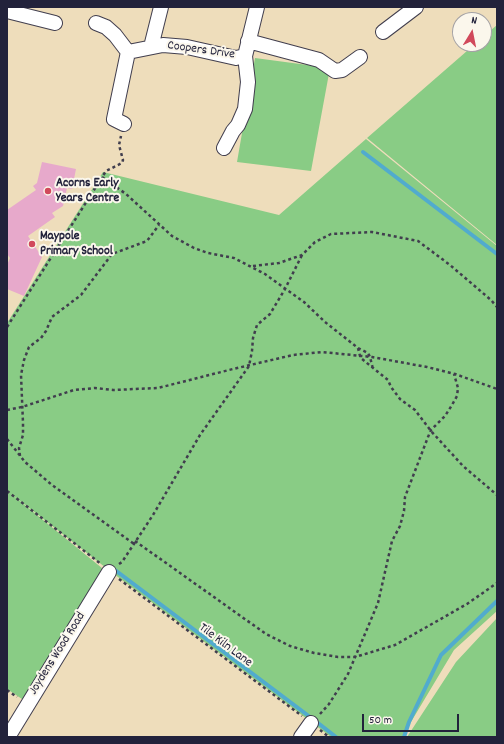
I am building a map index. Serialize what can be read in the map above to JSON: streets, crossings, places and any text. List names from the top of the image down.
{
  "streets": {
    "street": ["Coopers Drive", "Joydens Wood Road"],
    "path": ["Tile Kiln Lane"]
  },
  "crossings": [
    ["Tile Kiln Lane", "Joydens Wood Road"]
  ],
  "places": ["Acorns Early Years Centre", "Maypole Primary School"],
  "scale_bar": "50 m",
  "north": "top"
}
